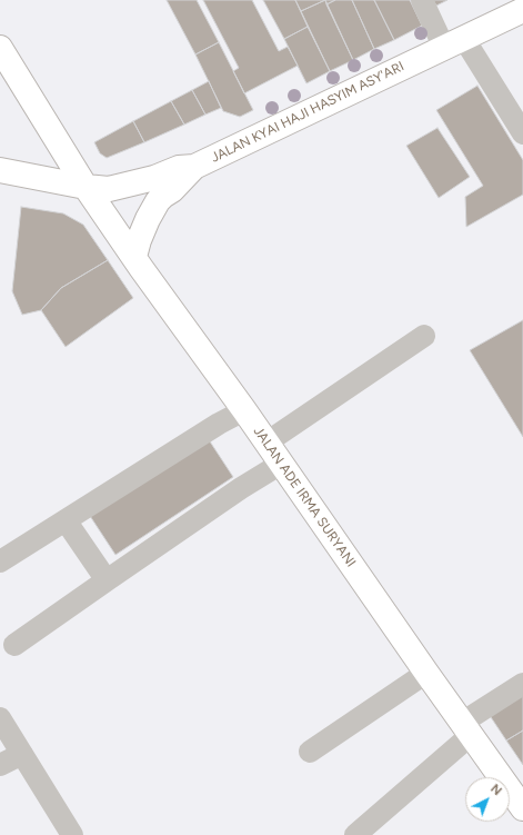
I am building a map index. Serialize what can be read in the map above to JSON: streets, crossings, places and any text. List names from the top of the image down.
{
  "streets": {
    "main road": ["JALAN KYAI HAJI HASYIM ASY'ARI", "JALAN ADE IRMA SURYANI"]
  },
  "crossings": [
    ["JALAN KYAI HAJI HASYIM ASY'ARI", "JALAN ADE IRMA SURYANI"]
  ],
  "north": "top right"
}
